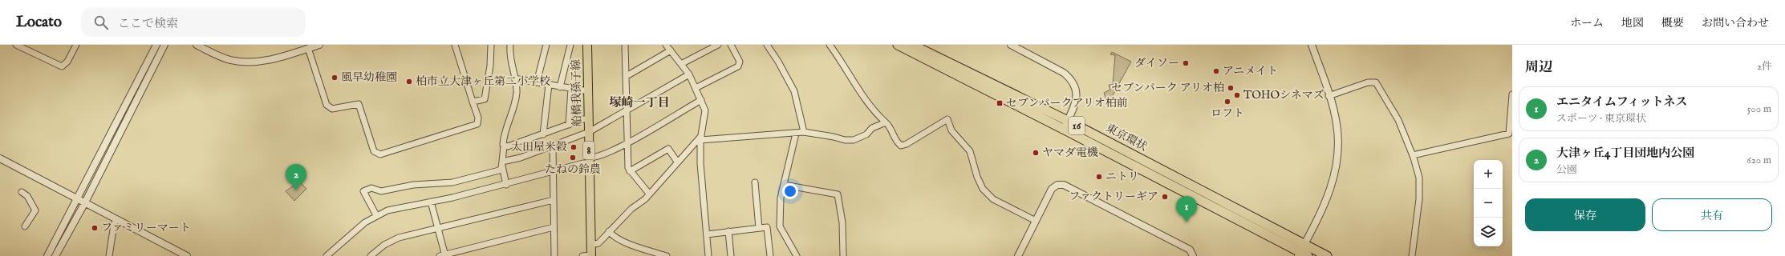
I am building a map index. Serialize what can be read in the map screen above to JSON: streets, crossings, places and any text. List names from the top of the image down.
{
  "streets": {
    "highway": ["16", "東京環状"],
    "main road": ["船橋我孫子線", "8"]
  },
  "districts": ["塚崎一丁目"],
  "places": {
    "other": [
      "ダイソー",
      "アニメイト",
      "風早幼稚園",
      "柏市立大津ヶ丘第二小学校",
      "セブンパーク アリオ柏",
      "TOHOシネマズ",
      "ロフト",
      "太田屋米穀",
      "ヤマダ電機",
      "たねの鈴農",
      "ニトリ",
      "ファクトリーギア",
      "ファミリーマート"
    ],
    "transit": ["セブンパークアリオ柏前"]
  },
  "page": {
    "header": "Locato",
    "search": "ここで検索",
    "nav": [
      "ホーム",
      "地図",
      "概要",
      "お問い合わせ"
    ],
    "heading": ["周辺", "2件"],
    "list": [
      {
        "mark": "1",
        "name": "エニタイムフィットネス",
        "note": "スポーツ · 東京環状",
        "value": "500 m"
      },
      {
        "mark": "2",
        "name": "大津ヶ丘4丁目団地内公園",
        "note": "公園",
        "value": "620 m"
      }
    ],
    "map_buttons": ["+", "−"],
    "pins": ["2", "1"],
    "buttons": ["保存", "共有"]
  }
}
